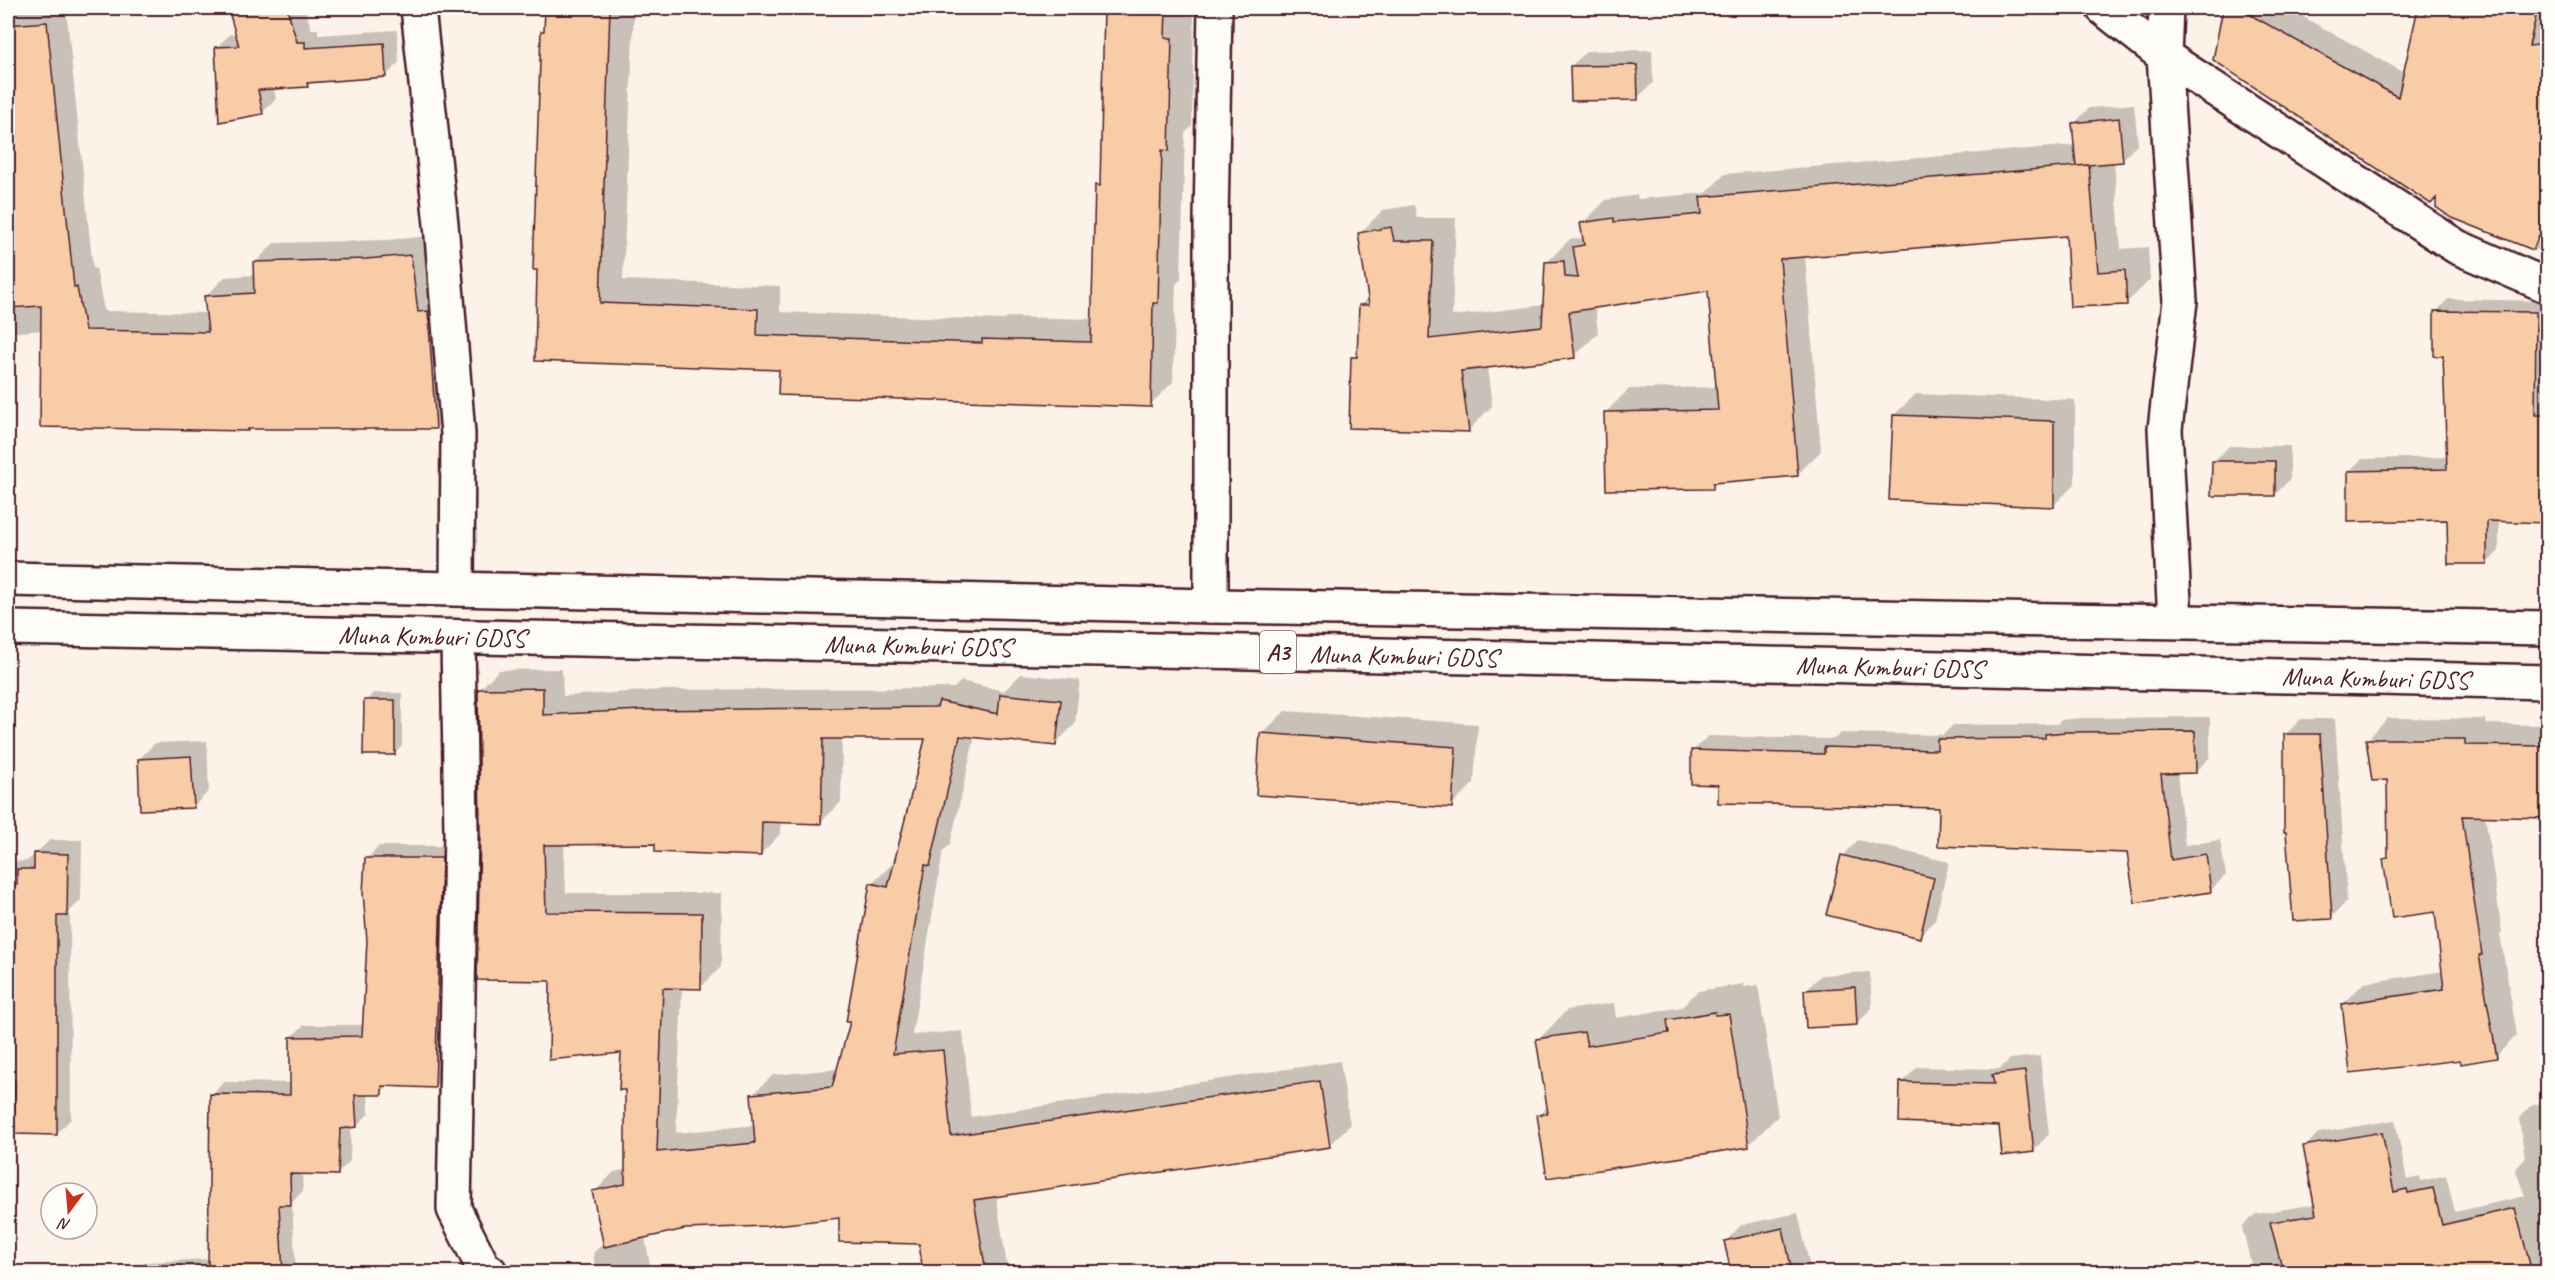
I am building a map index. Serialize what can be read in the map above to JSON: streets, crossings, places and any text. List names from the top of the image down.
{
  "streets": {
    "main road": ["Muna Kumburi GDSS", "A3"]
  },
  "north": "bottom"
}
